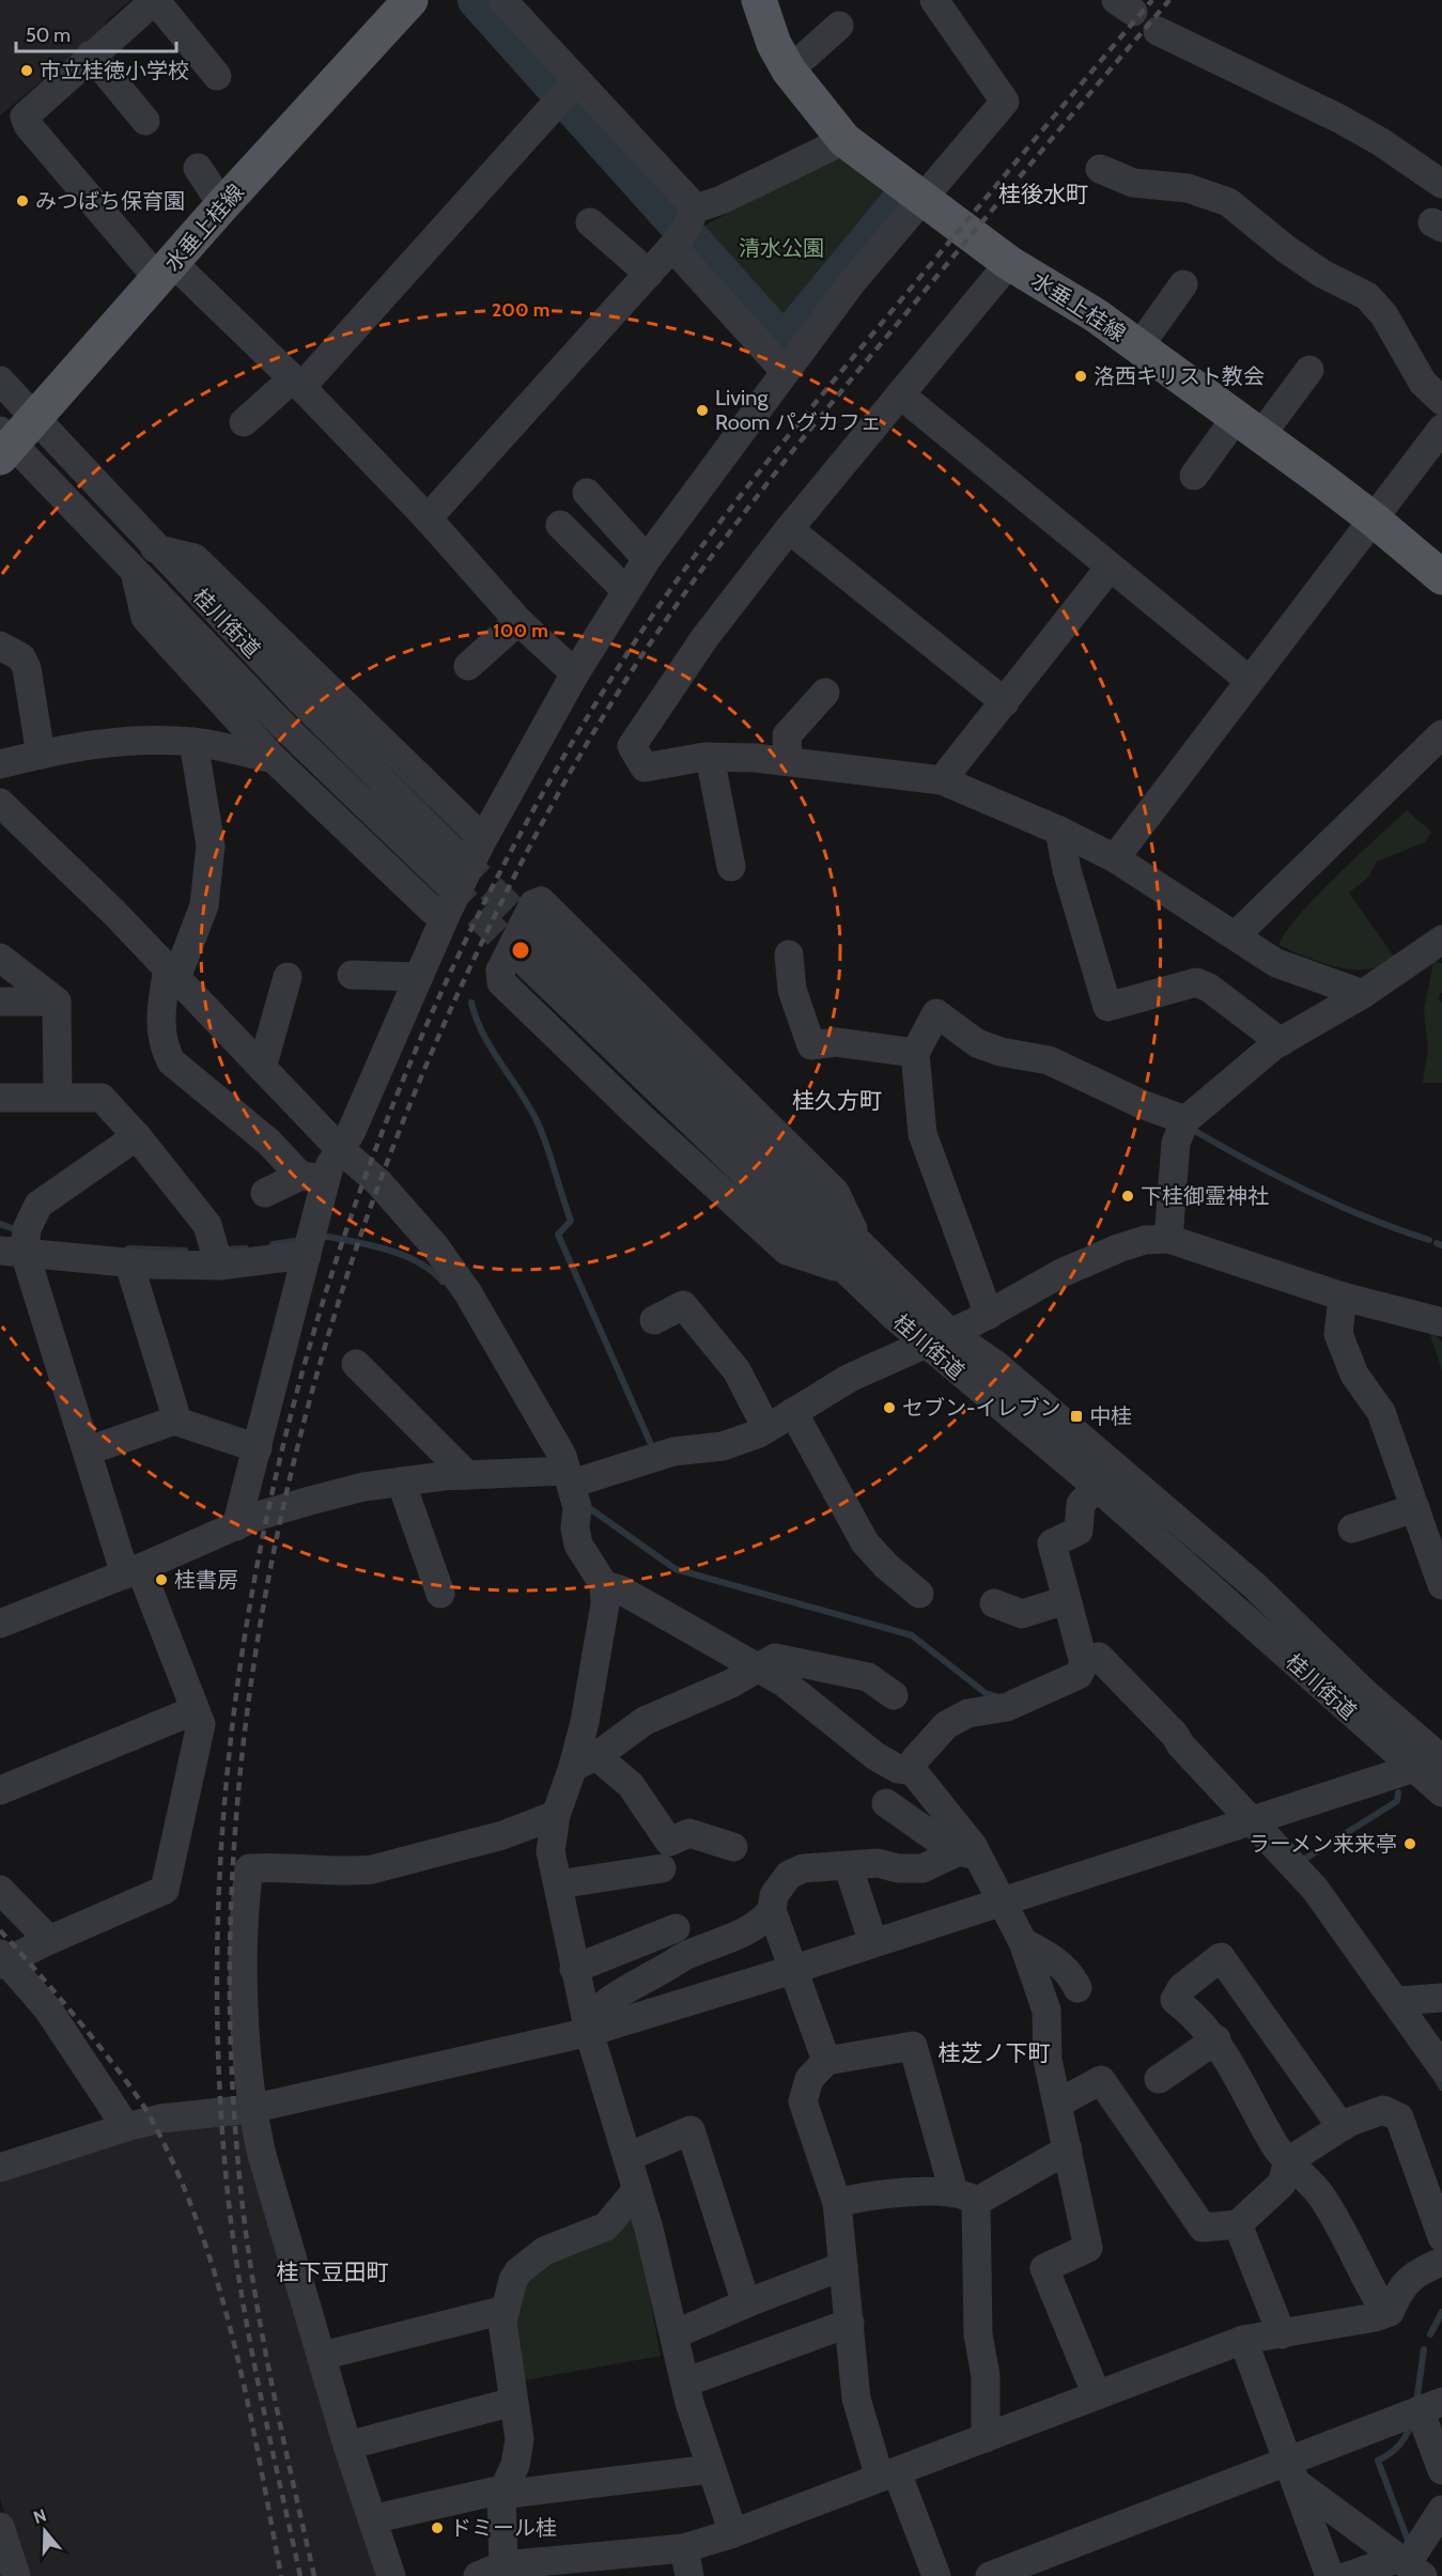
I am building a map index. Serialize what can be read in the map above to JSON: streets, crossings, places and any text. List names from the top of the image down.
{
  "streets": {
    "main road": ["水垂上桂線"],
    "street": ["桂川街道"]
  },
  "crossings": [
    ["水垂上桂線", "桂川街道"]
  ],
  "districts": [
    "桂後水町",
    "桂久方町",
    "桂芝ノ下町",
    "桂下豆田町"
  ],
  "parks": ["清水公園"],
  "places": {
    "other": [
      "市立桂徳小学校",
      "みつばち保育園",
      "洛西キリスト教会",
      "Living Room パグカフェ",
      "下桂御霊神社",
      "セブン-イレブン",
      "桂書房",
      "ラーメン来来亭",
      "ドミール桂"
    ],
    "transit": ["中桂"]
  },
  "scale_bar": "50 m",
  "north": "top",
  "rings": ["200 m", "100 m"]
}
